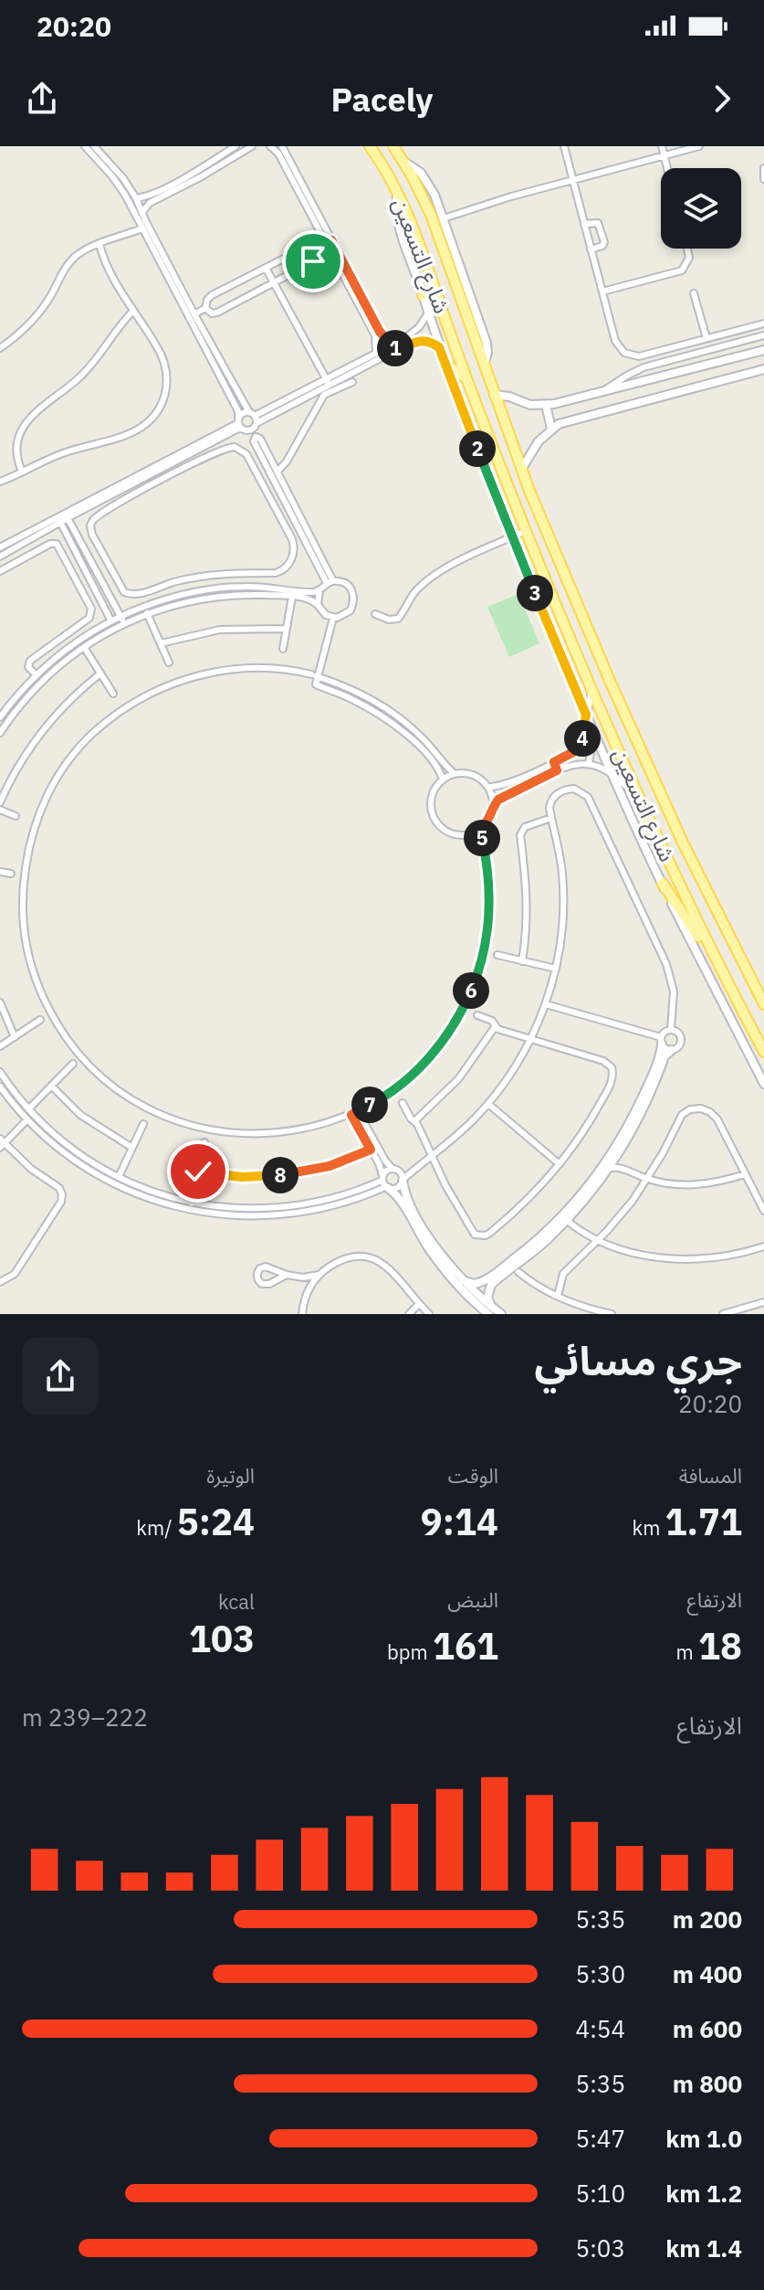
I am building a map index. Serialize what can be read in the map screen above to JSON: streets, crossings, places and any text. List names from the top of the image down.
{
  "streets": {
    "main road": ["شارع التسعين"]
  },
  "page": {
    "status": "20:20",
    "header": "Pacely",
    "pins": [
      "1",
      "2",
      "3",
      "4",
      "5",
      "6",
      "7",
      "8"
    ],
    "heading": ["جري مسائي", "20:20"],
    "stats": [
      ["المسافة", "1.71 km"],
      ["الوقت", "9:14"],
      ["الوتيرة", "5:24 /km"],
      ["الارتفاع", "18 m"],
      ["النبض", "161 bpm"],
      ["kcal", "103"]
    ],
    "chart": ["الارتفاع", "222–239 m"],
    "list": [
      {
        "name": "200 m",
        "note": "5:35"
      },
      {
        "name": "400 m",
        "note": "5:30"
      },
      {
        "name": "600 m",
        "note": "4:54"
      },
      {
        "name": "800 m",
        "note": "5:35"
      },
      {
        "name": "1.0 km",
        "note": "5:47"
      },
      {
        "name": "1.2 km",
        "note": "5:10"
      },
      {
        "name": "1.4 km",
        "note": "5:03"
      }
    ]
  }
}
